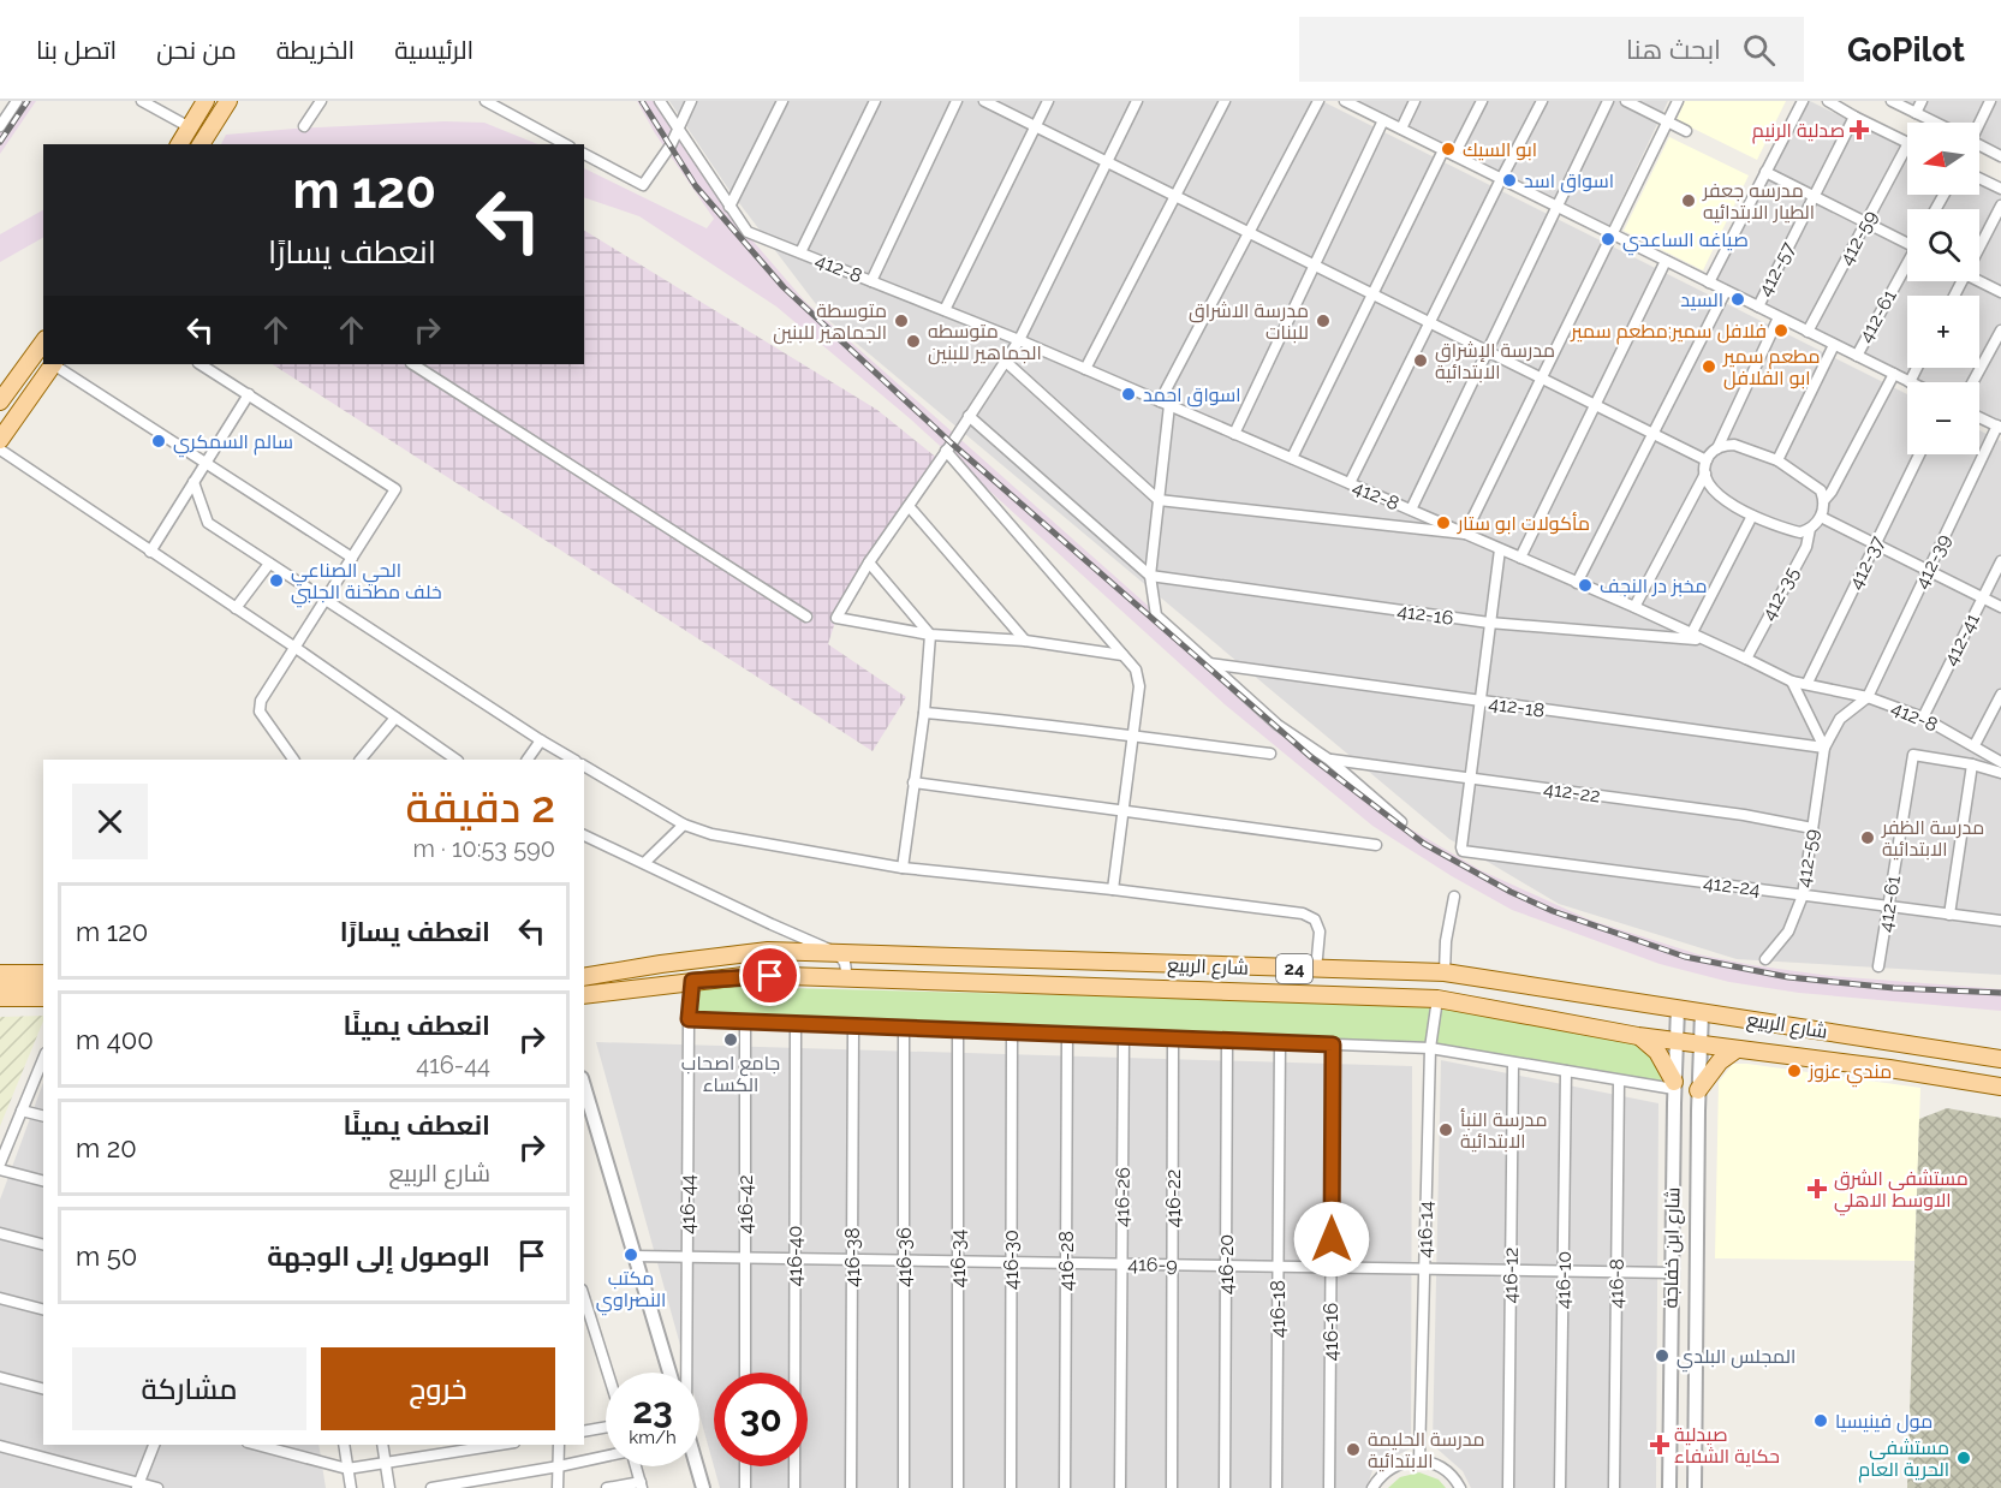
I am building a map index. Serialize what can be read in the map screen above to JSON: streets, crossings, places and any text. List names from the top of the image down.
{
  "streets": {
    "main road": ["شارع الربيع", "24"],
    "street": [
      "412-59",
      "412-8",
      "412-57",
      "412-61",
      "412-39",
      "412-37",
      "412-35",
      "412-16",
      "412-41",
      "412-18",
      "412-22",
      "412-24",
      "416-26",
      "416-22",
      "416-44",
      "416-42",
      "416-14",
      "شارع ابن خفاجة",
      "416-40",
      "416-38",
      "416-36",
      "416-34",
      "416-30",
      "416-28",
      "416-9",
      "416-20",
      "416-12",
      "416-10",
      "416-8",
      "416-18",
      "416-16"
    ]
  },
  "crossings": [
    ["412-59", "412-8"],
    ["412-59", "412-39"],
    ["412-59", "412-18"],
    ["412-59", "412-22"],
    ["412-59", "412-24"],
    ["412-8", "412-39"],
    ["412-8", "412-37"],
    ["412-8", "412-35"],
    ["412-8", "412-16"],
    ["412-8", "412-41"],
    ["412-61", "412-24"],
    ["412-22", "412-24"],
    ["شارع الربيع", "416-44"],
    ["شارع الربيع", "416-14"],
    ["شارع الربيع", "شارع ابن خفاجة"],
    ["416-26", "416-9"],
    ["416-22", "416-9"],
    ["416-44", "416-9"],
    ["416-42", "416-9"],
    ["416-14", "416-9"],
    ["شارع ابن خفاجة", "416-9"],
    ["416-40", "416-9"],
    ["416-38", "416-9"],
    ["416-36", "416-9"],
    ["416-34", "416-9"],
    ["416-30", "416-9"],
    ["416-28", "416-9"],
    ["416-9", "416-20"],
    ["416-9", "416-12"],
    ["416-9", "416-10"],
    ["416-9", "416-8"],
    ["416-9", "416-18"],
    ["416-9", "416-16"]
  ],
  "places": {
    "health": ["صدلية الرنيم", "مستشفى الشرق الاوسط الاهلي", "صيدلية حكاية الشفاء"],
    "other": [
      "ابو السيك",
      "اسواق اسد",
      "مدرسه جعفر الطيار الابتدائيه",
      "صياغه الساعدي",
      "السيد",
      "متوسطة الجماهير للبنين",
      "مدرسة الاشراق للبنات",
      "فلافل سمير;مطعم سمير",
      "متوسطه الجماهير للبنين",
      "مدرسة الإشراق الابتدائية",
      "مطعم سمير ابو الفلافل",
      "اسواق احمد",
      "سالم السمكري",
      "مأكولات ابو ستار",
      "الحي الصناعي خلف مطحنة الجلبي",
      "مخبز در النجف",
      "مدرسة الظفر الابتدائية",
      "جامع اصحاب الکساء",
      "مندي عزوز",
      "مدرسة النبأ الابتدائية",
      "مكتب النصراوي",
      "المجلس البلدي",
      "مول فينيسيا",
      "مدرسة الحليمة الابتدائية",
      "مستشفى الحرية العام"
    ]
  },
  "north": "left",
  "page": {
    "header": "GoPilot",
    "search": "ابحث هنا",
    "nav": [
      "الرئيسية",
      "الخريطة",
      "من نحن",
      "اتصل بنا"
    ],
    "map_buttons": ["+", "−"],
    "turn": ["120 m", "انعطف يسارًا"],
    "heading": ["2 دقيقة", "590 m · 10:53"],
    "list": [
      {
        "name": "انعطف يسارًا",
        "value": "120 m"
      },
      {
        "name": "انعطف يمينًا",
        "note": "416-44",
        "value": "400 m"
      },
      {
        "name": "انعطف يمينًا",
        "note": "شارع الربيع",
        "value": "20 m"
      },
      {
        "name": "الوصول إلى الوجهة",
        "value": "50 m"
      }
    ],
    "buttons": ["خروج", "مشاركة"],
    "speed": "23 km/h",
    "limit": "30"
  }
}
